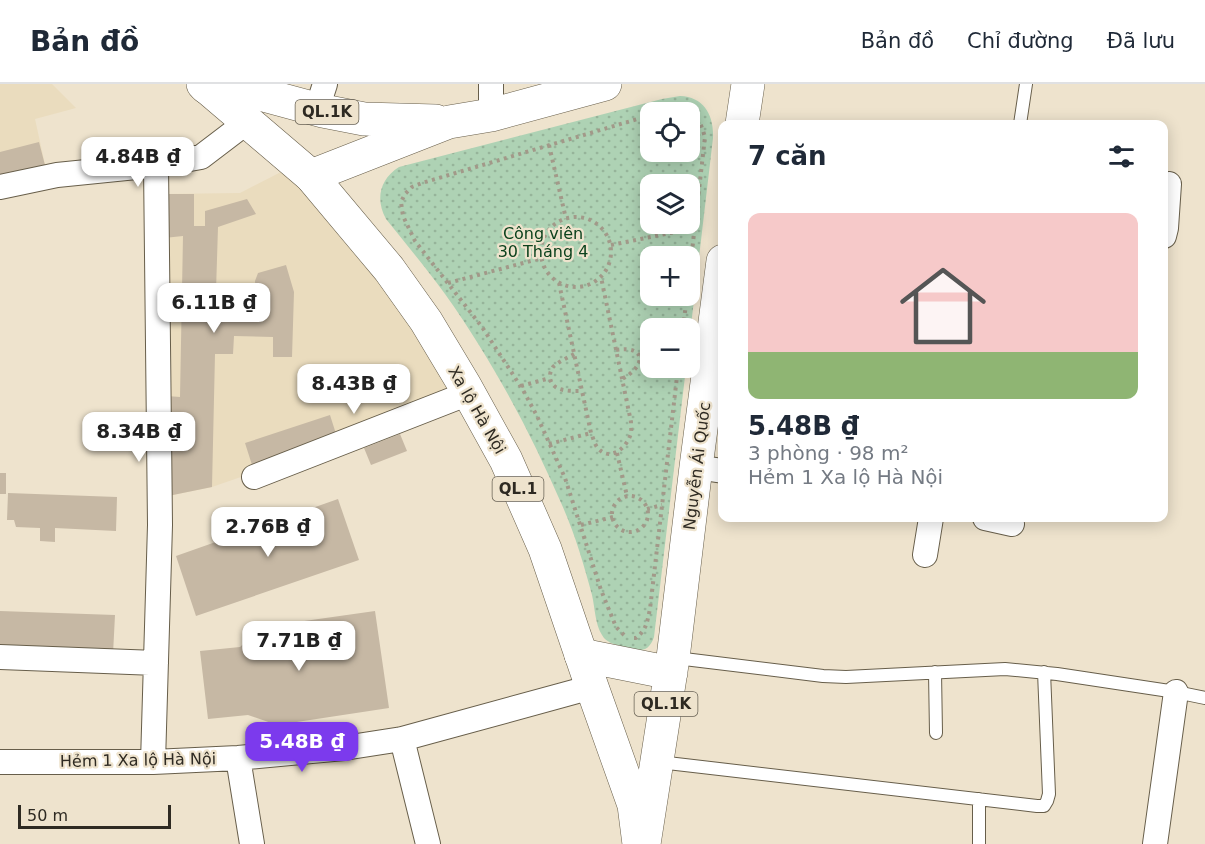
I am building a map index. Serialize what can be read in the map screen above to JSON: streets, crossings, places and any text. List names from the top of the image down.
{
  "streets": {
    "main road": [
      "QL.1K",
      "Xa lộ Hà Nội",
      "Nguyễn Ái Quốc",
      "QL.1"
    ],
    "street": ["Hẻm 1 Xa lộ Hà Nội"]
  },
  "crossings": [
    ["QL.1K", "Xa lộ Hà Nội"],
    ["QL.1K", "Nguyễn Ái Quốc"],
    ["Xa lộ Hà Nội", "Hẻm 1 Xa lộ Hà Nội"]
  ],
  "parks": ["Công viên 30 Tháng 4"],
  "scale_bar": "50 m",
  "page": {
    "header": "Bản đồ",
    "nav": ["Bản đồ", "Chỉ đường", "Đã lưu"],
    "map_buttons": ["+", "−"],
    "heading": "7 căn",
    "price": [
      "4.84B ₫",
      "6.11B ₫",
      "8.43B ₫",
      "8.34B ₫",
      "2.76B ₫",
      "7.71B ₫",
      "5.48B ₫"
    ],
    "list": [
      {
        "name": "5.48B ₫",
        "note": "3 phòng · 98 m² · Hẻm 1 Xa lộ Hà Nội"
      }
    ],
    "scale": "50 m"
  }
}
